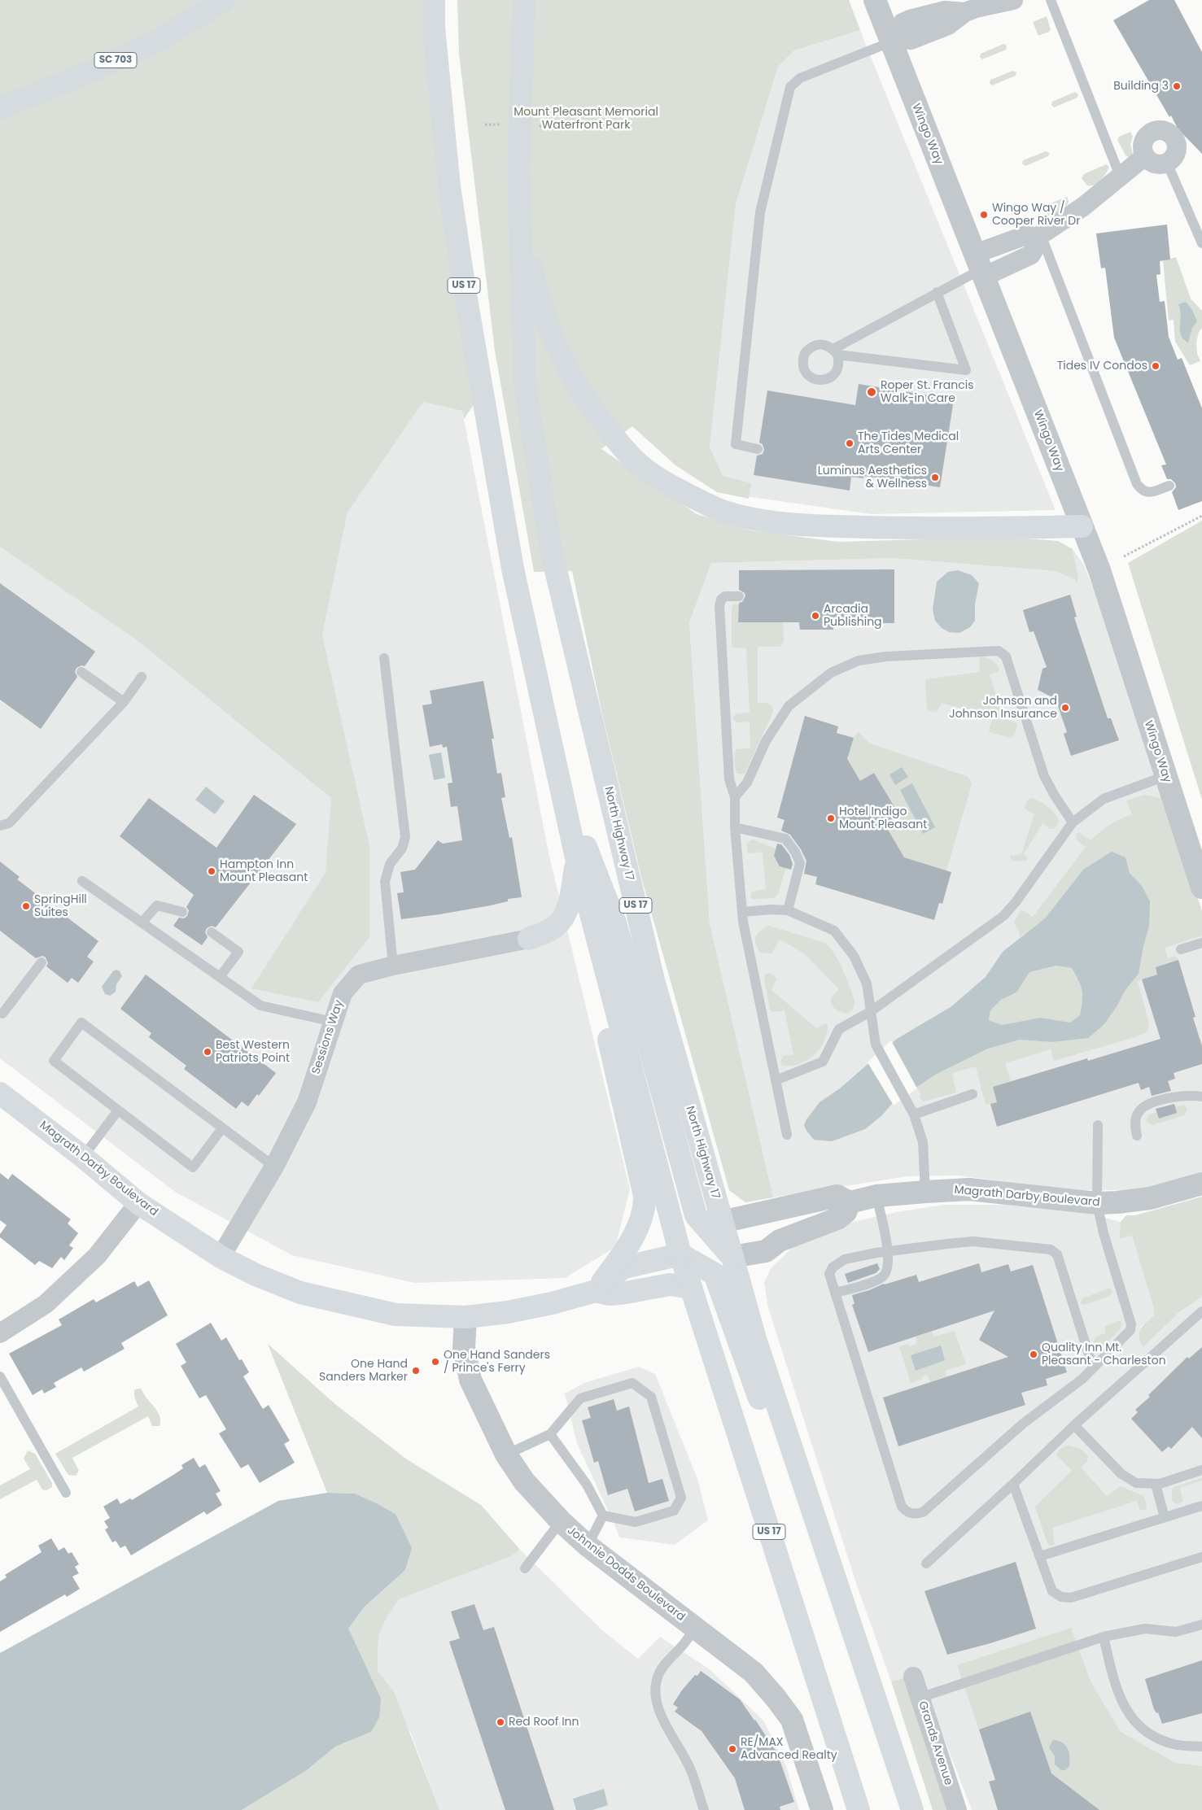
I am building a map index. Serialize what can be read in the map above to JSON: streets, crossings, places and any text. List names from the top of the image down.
{
  "streets": {
    "main road": [
      "SC 703",
      "US 17",
      "North Highway 17",
      "Magrath Darby Boulevard"
    ],
    "street": [
      "Wingo Way",
      "Sessions Way",
      "Johnnie Dodds Boulevard",
      "Grands Avenue"
    ]
  },
  "crossings": [
    ["US 17", "North Highway 17"],
    ["US 17", "Magrath Darby Boulevard"],
    ["North Highway 17", "Magrath Darby Boulevard"],
    ["Sessions Way", "Magrath Darby Boulevard"],
    ["Magrath Darby Boulevard", "Johnnie Dodds Boulevard"]
  ],
  "parks": ["Mount Pleasant Memorial Waterfront Park"],
  "places": [
    "Building 3",
    "Wingo Way / Cooper River Dr",
    "Tides IV Condos",
    "Roper St. Francis Walk-in Care",
    "The Tides Medical Arts Center",
    "Luminus Aesthetics & Wellness",
    "Arcadia Publishing",
    "Johnson and Johnson Insurance",
    "Hotel Indigo Mount Pleasant",
    "Hampton Inn Mount Pleasant",
    "SpringHill Suites",
    "Best Western Patriots Point",
    "Quality Inn Mt. Pleasant - Charleston",
    "One Hand Sanders / Prince's Ferry",
    "One Hand Sanders Marker",
    "Red Roof Inn",
    "RE/MAX Advanced Realty"
  ]
}
